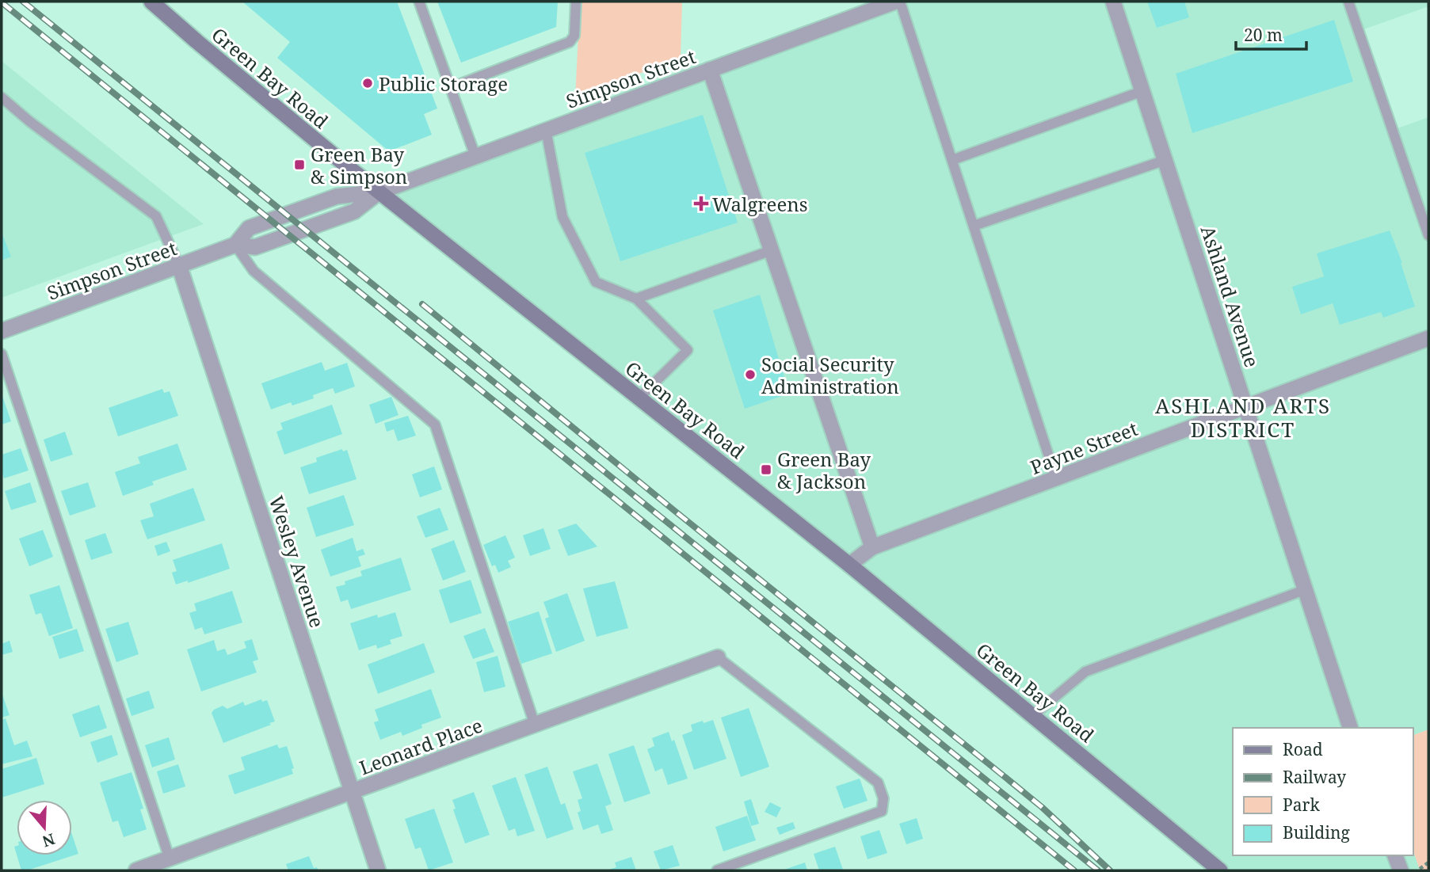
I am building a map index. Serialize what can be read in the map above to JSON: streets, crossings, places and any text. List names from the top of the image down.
{
  "streets": {
    "main road": ["Green Bay Road"],
    "street": [
      "Simpson Street",
      "Ashland Avenue",
      "Payne Street",
      "Wesley Avenue",
      "Leonard Place"
    ]
  },
  "crossings": [
    ["Green Bay Road", "Simpson Street"],
    ["Green Bay Road", "Payne Street"],
    ["Simpson Street", "Wesley Avenue"],
    ["Ashland Avenue", "Payne Street"],
    ["Wesley Avenue", "Leonard Place"]
  ],
  "districts": ["ASHLAND ARTS DISTRICT"],
  "places": {
    "other": ["Public Storage", "Social Security Administration"],
    "transit": ["Green Bay & Simpson", "Green Bay & Jackson"],
    "health": ["Walgreens"]
  },
  "legend": [
    "Road",
    "Railway",
    "Park",
    "Building"
  ],
  "scale_bar": "20 m",
  "north": "bottom"
}
